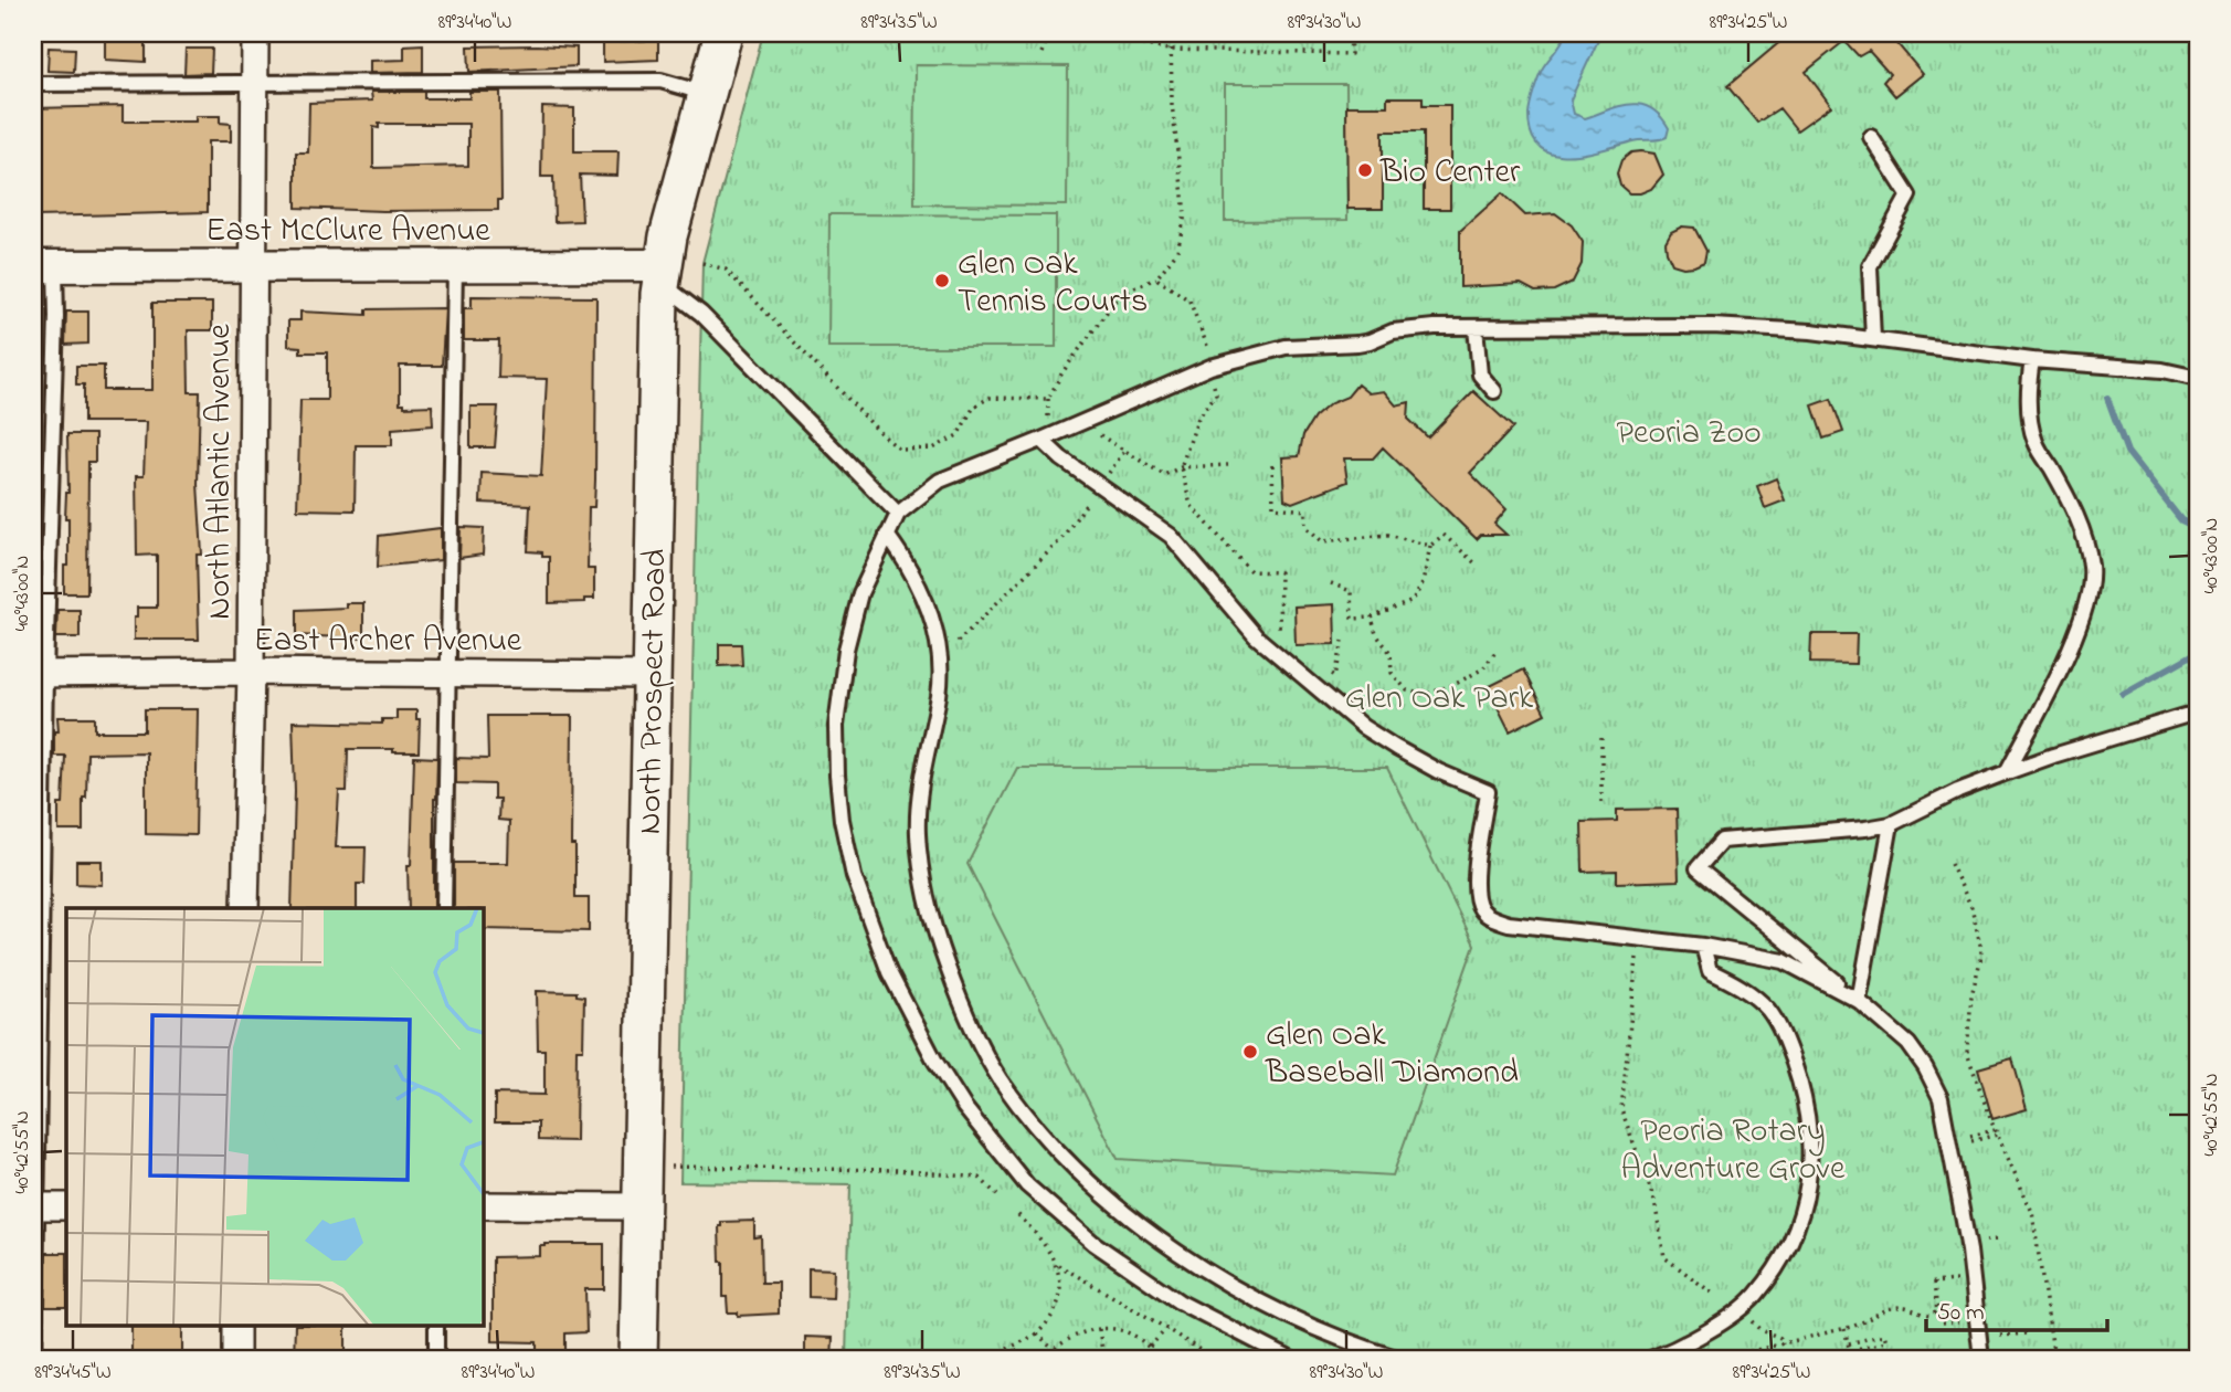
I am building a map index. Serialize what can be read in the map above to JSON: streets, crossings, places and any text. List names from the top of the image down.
{
  "streets": {
    "main road": ["North Prospect Road"],
    "street": ["East McClure Avenue", "North Atlantic Avenue", "East Archer Avenue"]
  },
  "crossings": [
    ["East McClure Avenue", "North Atlantic Avenue"],
    ["East McClure Avenue", "North Prospect Road"],
    ["North Atlantic Avenue", "East Archer Avenue"],
    ["East Archer Avenue", "North Prospect Road"]
  ],
  "parks": ["Peoria Zoo", "Glen Oak Park", "Peoria Rotary Adventure Grove"],
  "places": ["Bio Center", "Glen Oak Tennis Courts", "Glen Oak Baseball Diamond"],
  "scale_bar": "50 m",
  "coordinates": [
    "89°34'40\"W",
    "89°34'35\"W",
    "89°34'30\"W",
    "89°34'25\"W",
    "40°43'00\"N",
    "40°42'55\"N",
    "89°34'45\"W"
  ]
}
